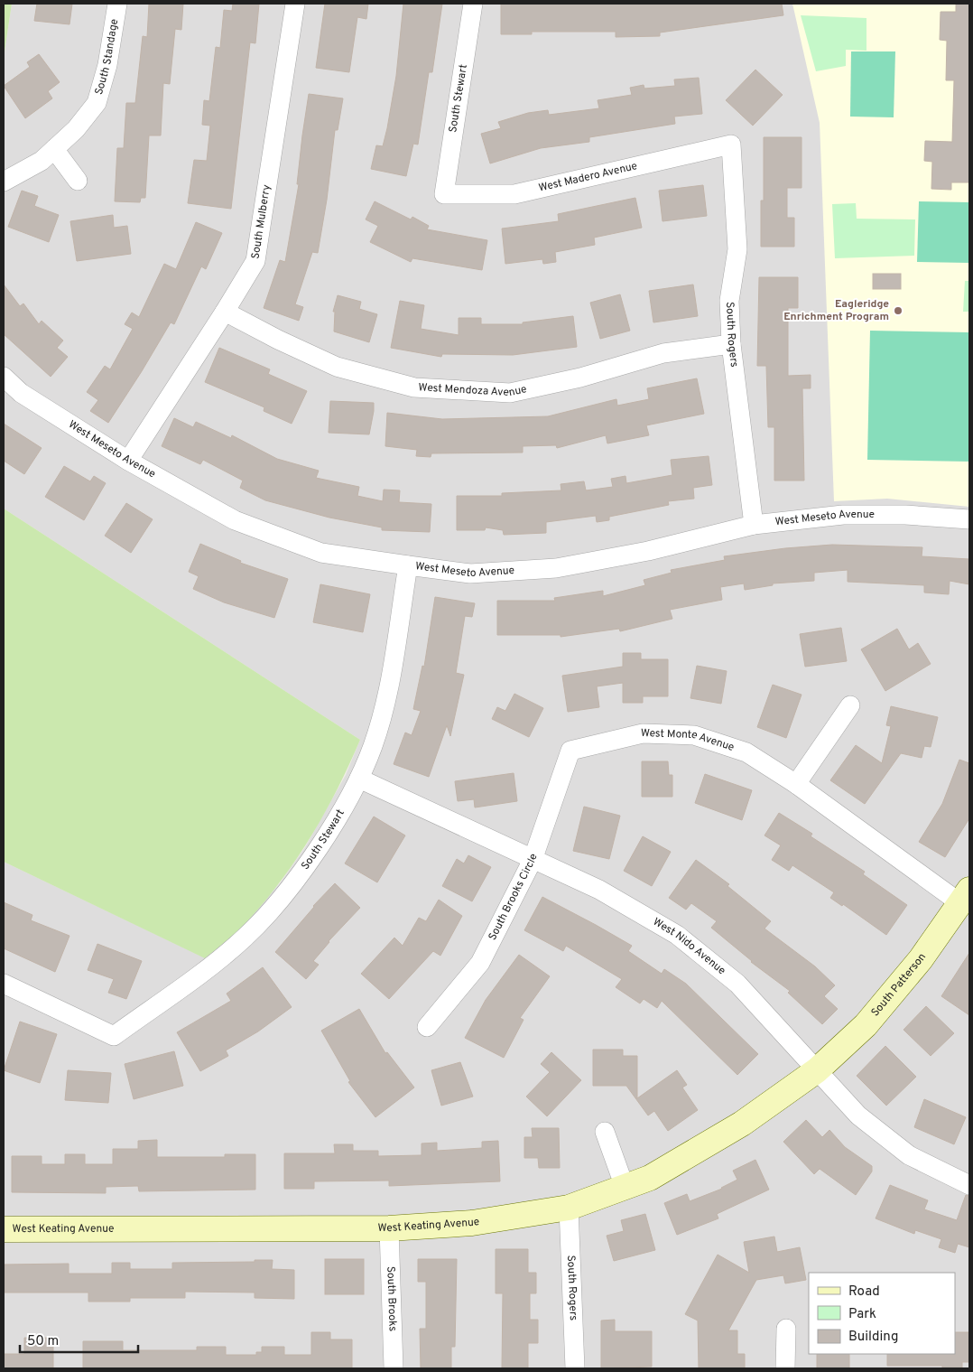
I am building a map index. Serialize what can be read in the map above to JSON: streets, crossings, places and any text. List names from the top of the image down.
{
  "streets": {
    "street": [
      "South Standage",
      "South Stewart",
      "West Madero Avenue",
      "South Mulberry",
      "South Rogers",
      "West Mendoza Avenue",
      "West Meseto Avenue",
      "West Monte Avenue",
      "South Brooks Circle",
      "West Nido Avenue",
      "South Patterson",
      "West Keating Avenue",
      "South Brooks"
    ]
  },
  "crossings": [
    ["South Stewart", "West Madero Avenue"],
    ["South Stewart", "West Meseto Avenue"],
    ["South Stewart", "West Nido Avenue"],
    ["West Madero Avenue", "South Rogers"],
    ["South Mulberry", "West Mendoza Avenue"],
    ["South Mulberry", "West Meseto Avenue"],
    ["South Rogers", "West Mendoza Avenue"],
    ["South Rogers", "West Meseto Avenue"],
    ["South Rogers", "West Keating Avenue"],
    ["West Monte Avenue", "South Brooks Circle"],
    ["West Monte Avenue", "South Patterson"],
    ["South Brooks Circle", "West Nido Avenue"],
    ["West Nido Avenue", "South Patterson"],
    ["West Nido Avenue", "West Keating Avenue"],
    ["South Patterson", "West Keating Avenue"],
    ["West Keating Avenue", "South Brooks"]
  ],
  "places": ["Eagleridge Enrichment Program"],
  "legend": ["Road", "Park", "Building"],
  "scale_bar": "50 m"
}
